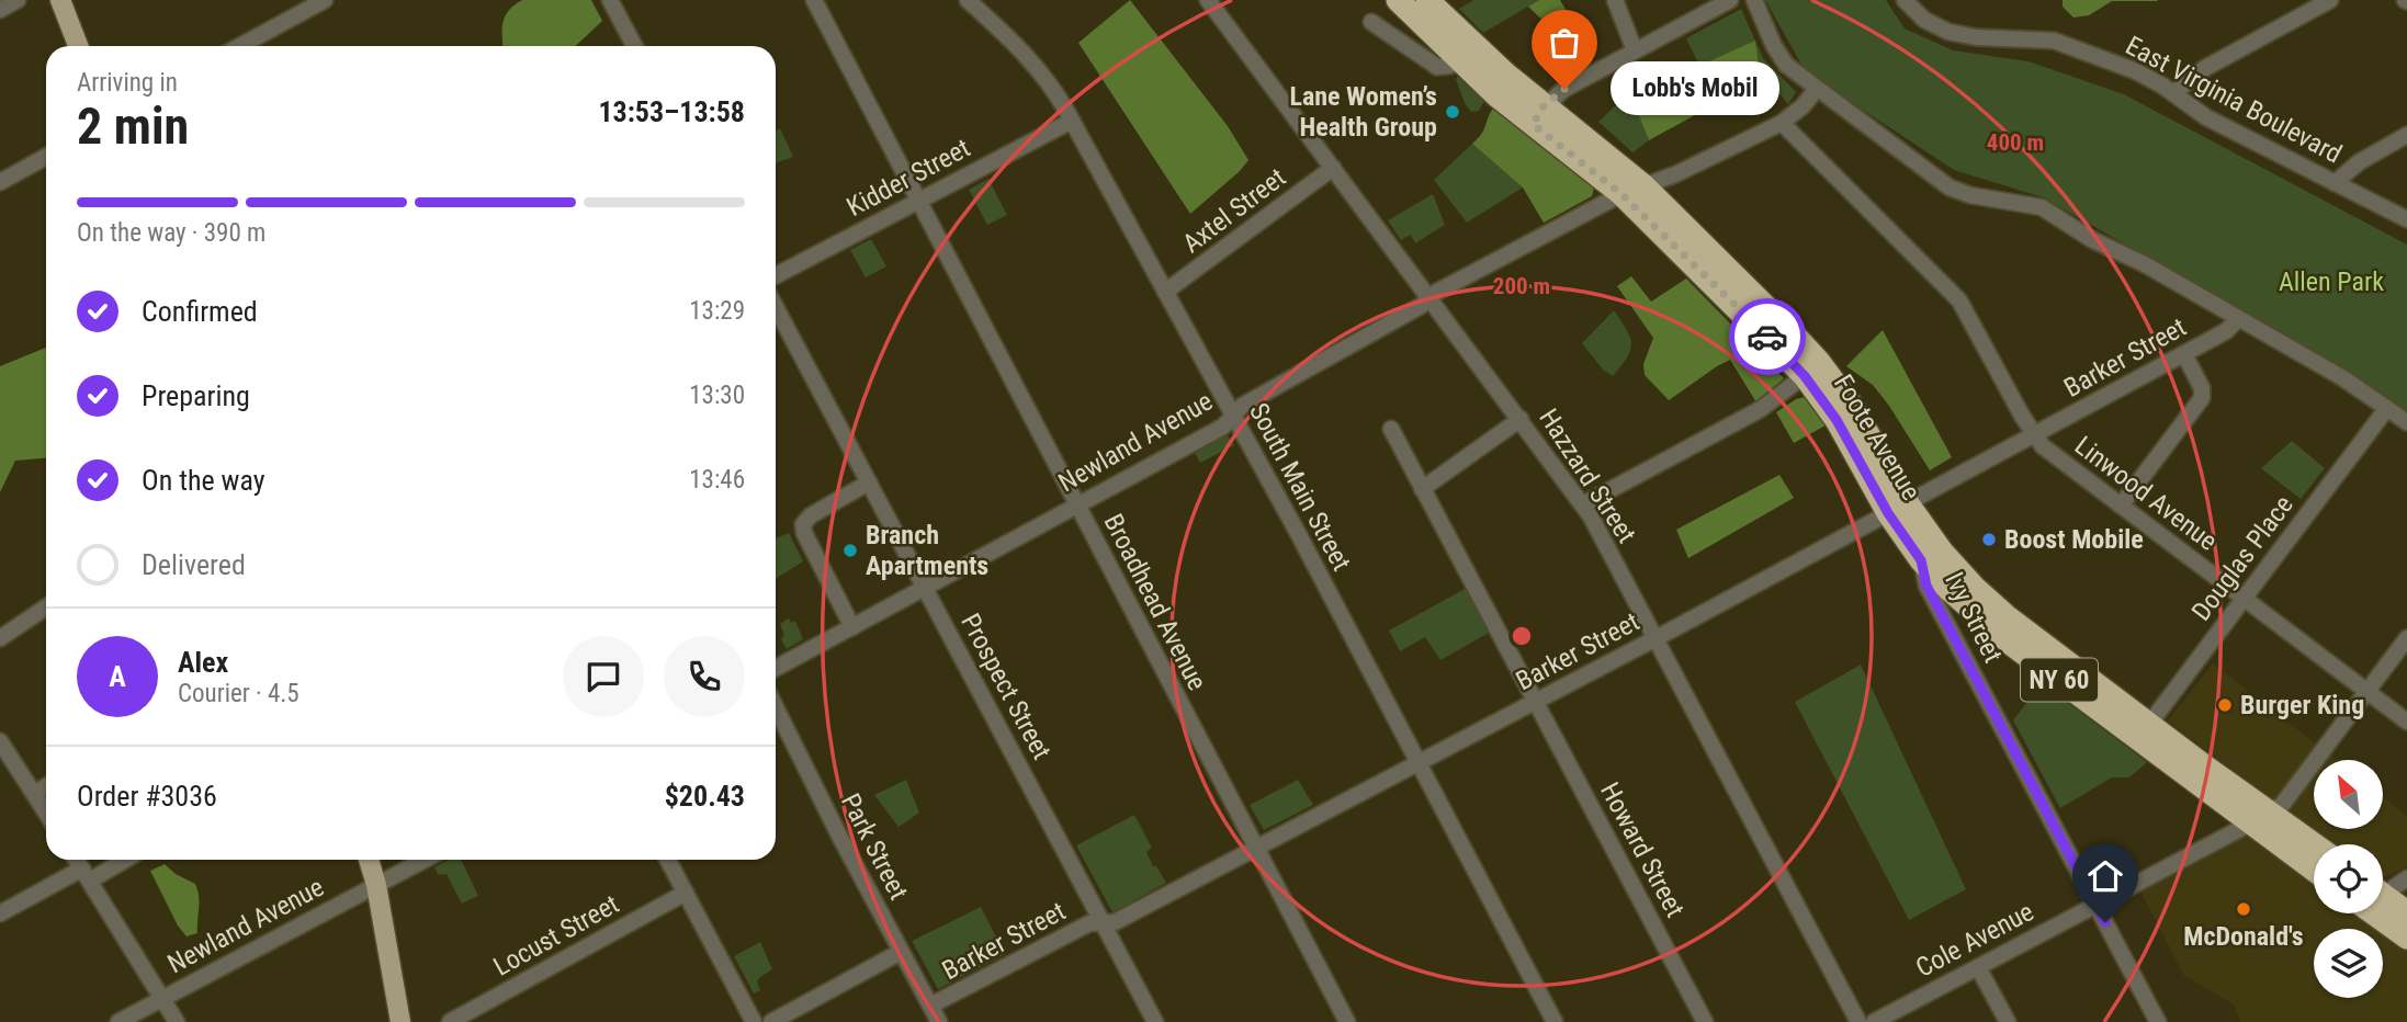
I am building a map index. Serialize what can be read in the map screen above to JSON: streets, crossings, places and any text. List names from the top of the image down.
{
  "streets": {
    "highway": ["Foote Avenue", "NY 60"],
    "street": [
      "East Virginia Boulevard",
      "Kidder Street",
      "Axtel Street",
      "Barker Street",
      "Newland Avenue",
      "Hazzard Street",
      "South Main Street",
      "Linwood Avenue",
      "Douglas Place",
      "Broadhead Avenue",
      "Ivy Street",
      "Prospect Street",
      "Park Street",
      "Howard Street",
      "Locust Street",
      "Cole Avenue"
    ]
  },
  "crossings": [
    ["Kidder Street", "South Main Street"],
    ["Kidder Street", "Broadhead Avenue"],
    ["Axtel Street", "Hazzard Street"],
    ["Axtel Street", "South Main Street"],
    ["Barker Street", "Foote Avenue"],
    ["Barker Street", "Hazzard Street"],
    ["Barker Street", "South Main Street"],
    ["Barker Street", "Linwood Avenue"],
    ["Barker Street", "Broadhead Avenue"],
    ["Barker Street", "Prospect Street"],
    ["Barker Street", "Park Street"],
    ["Barker Street", "Howard Street"],
    ["Foote Avenue", "Newland Avenue"],
    ["Foote Avenue", "Douglas Place"],
    ["Foote Avenue", "Ivy Street"],
    ["Foote Avenue", "Cole Avenue"],
    ["Newland Avenue", "Hazzard Street"],
    ["Newland Avenue", "South Main Street"],
    ["Newland Avenue", "Linwood Avenue"],
    ["Newland Avenue", "Broadhead Avenue"],
    ["Newland Avenue", "Prospect Street"],
    ["Linwood Avenue", "Douglas Place"],
    ["Linwood Avenue", "Cole Avenue"],
    ["Ivy Street", "Cole Avenue"]
  ],
  "parks": ["Allen Park"],
  "places": [
    "Lobb's Mobil",
    "Lane Women’s Health Group",
    "Boost Mobile",
    "Branch Apartments",
    "Burger King",
    "McDonald's"
  ],
  "north": "top left",
  "page": {
    "heading": ["2 min", "Arriving in", "13:53–13:58"],
    "panel": [
      "Alex",
      "Courier · 4.5",
      "Order #3036",
      "$20.43"
    ],
    "bubble": "Lobb's Mobil",
    "bar": "On the way · 390 m",
    "list": [
      ["Confirmed", "13:29"],
      ["Preparing", "13:30"],
      ["On the way", "13:46"],
      "Delivered"
    ],
    "round": "A"
  },
  "rings": ["400 m", "200 m"]
}
